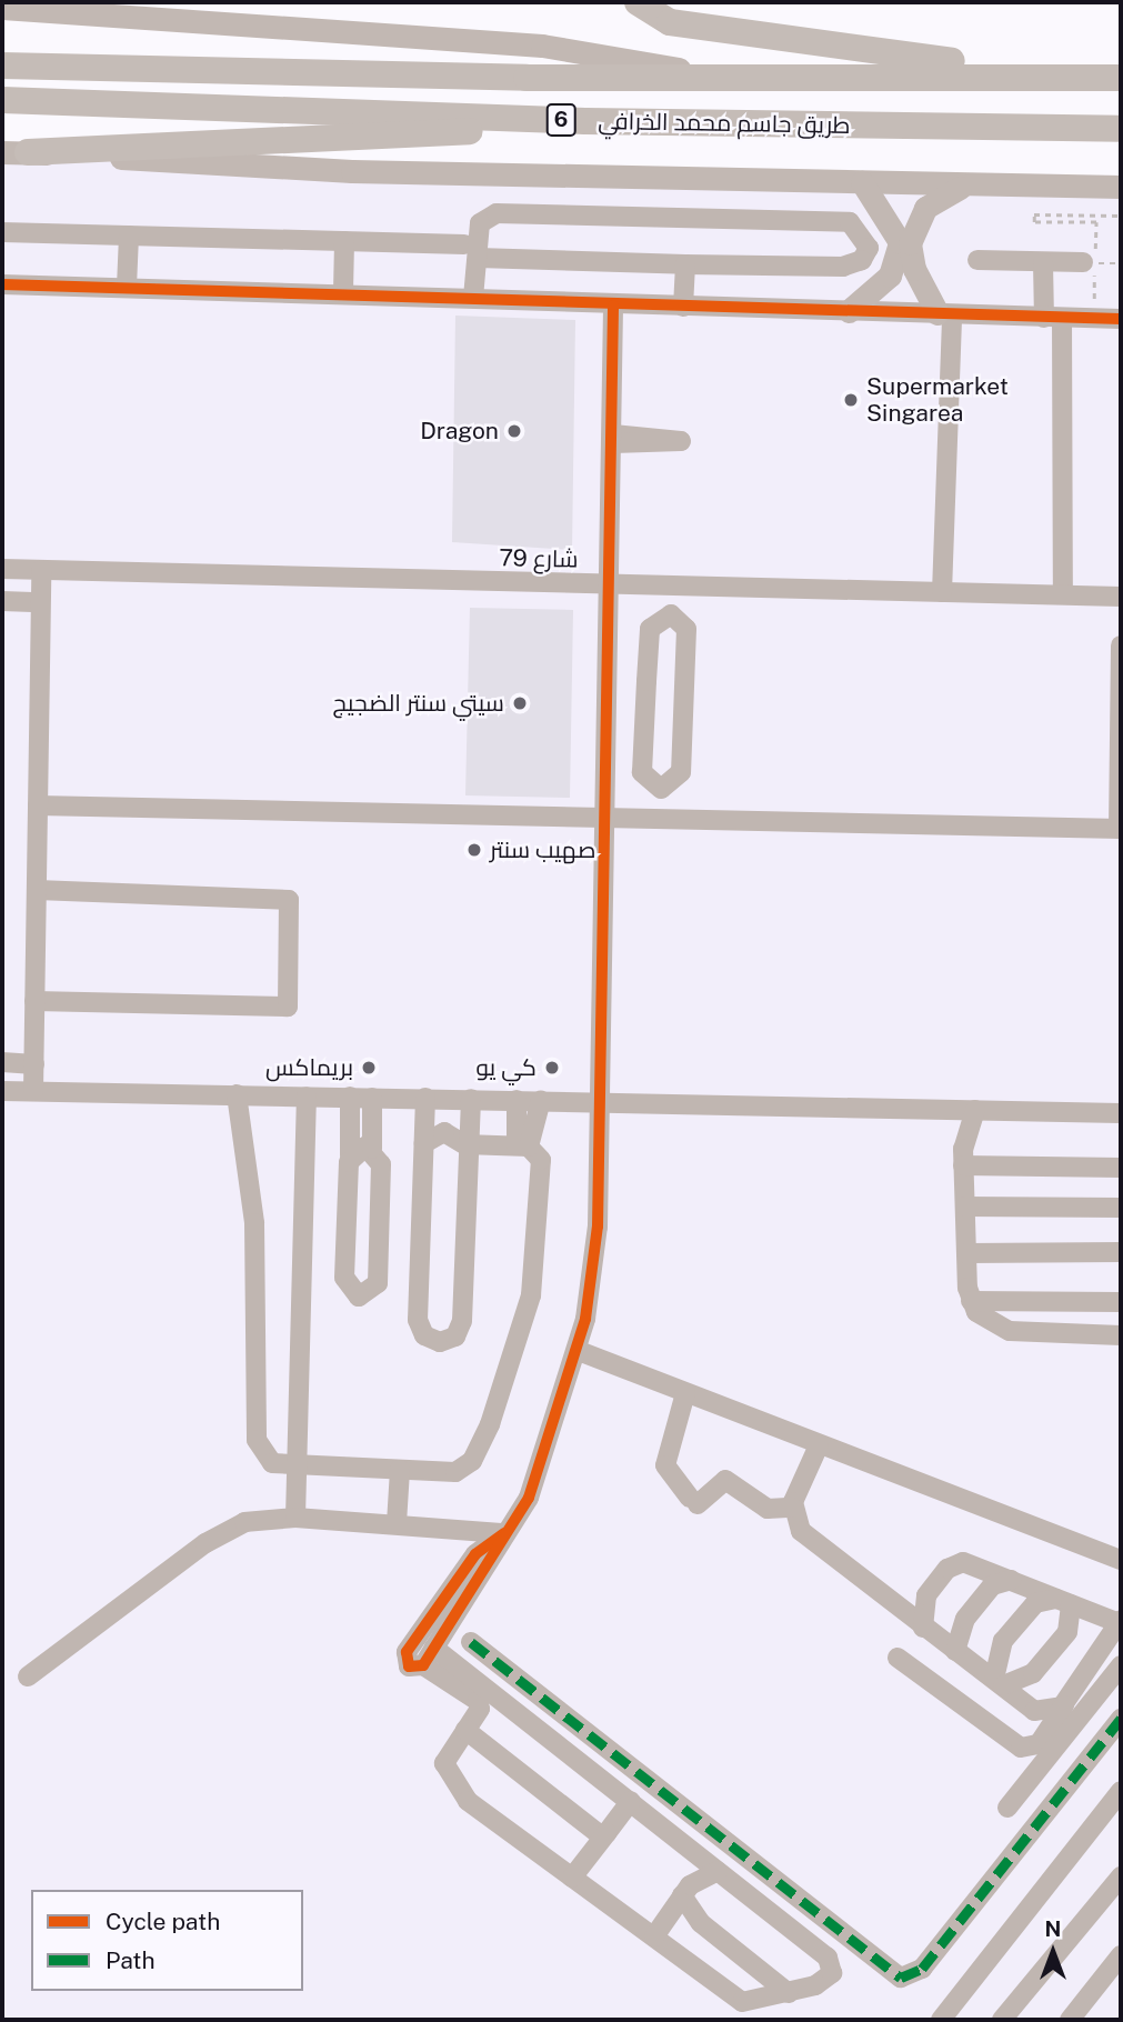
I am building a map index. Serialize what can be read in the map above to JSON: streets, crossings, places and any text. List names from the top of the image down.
{
  "streets": {
    "highway": ["6", "طريق جاسم محمد الخرافي"],
    "street": ["شارع 79"]
  },
  "places": [
    "Supermarket Singarea",
    "Dragon",
    "سيتي سنتر الضجيج",
    "صهيب سنتر",
    "بريماكس",
    "كي يو"
  ],
  "legend": ["Cycle path", "Path"],
  "north": "top"
}
